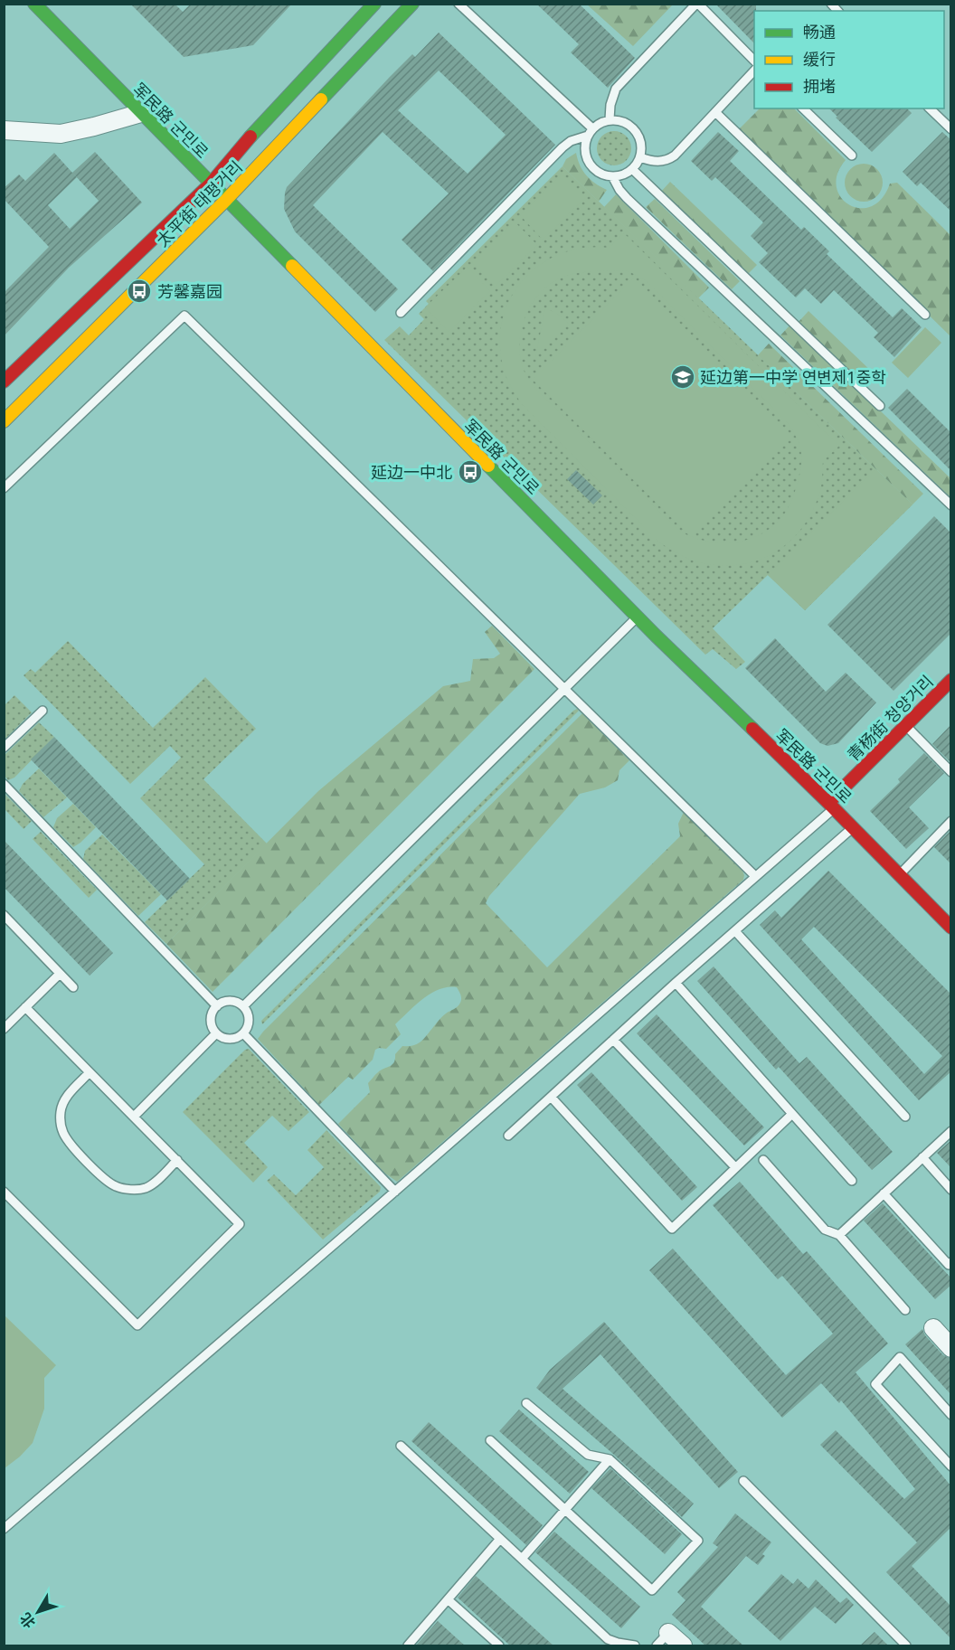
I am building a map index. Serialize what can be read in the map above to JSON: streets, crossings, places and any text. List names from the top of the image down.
{
  "streets": {
    "street": ["军民路 군민로", "太平街 태평거리", "青杨街 청양거리"]
  },
  "crossings": [
    ["军民路 군민로", "太平街 태평거리"],
    ["军民路 군민로", "青杨街 청양거리"]
  ],
  "places": {
    "bus stop": ["芳馨嘉园", "延边一中北"],
    "school or university": ["延边第一中学 연변제1중학"]
  },
  "legend": ["畅通", "缓行", "拥堵"],
  "north": "bottom left"
}
